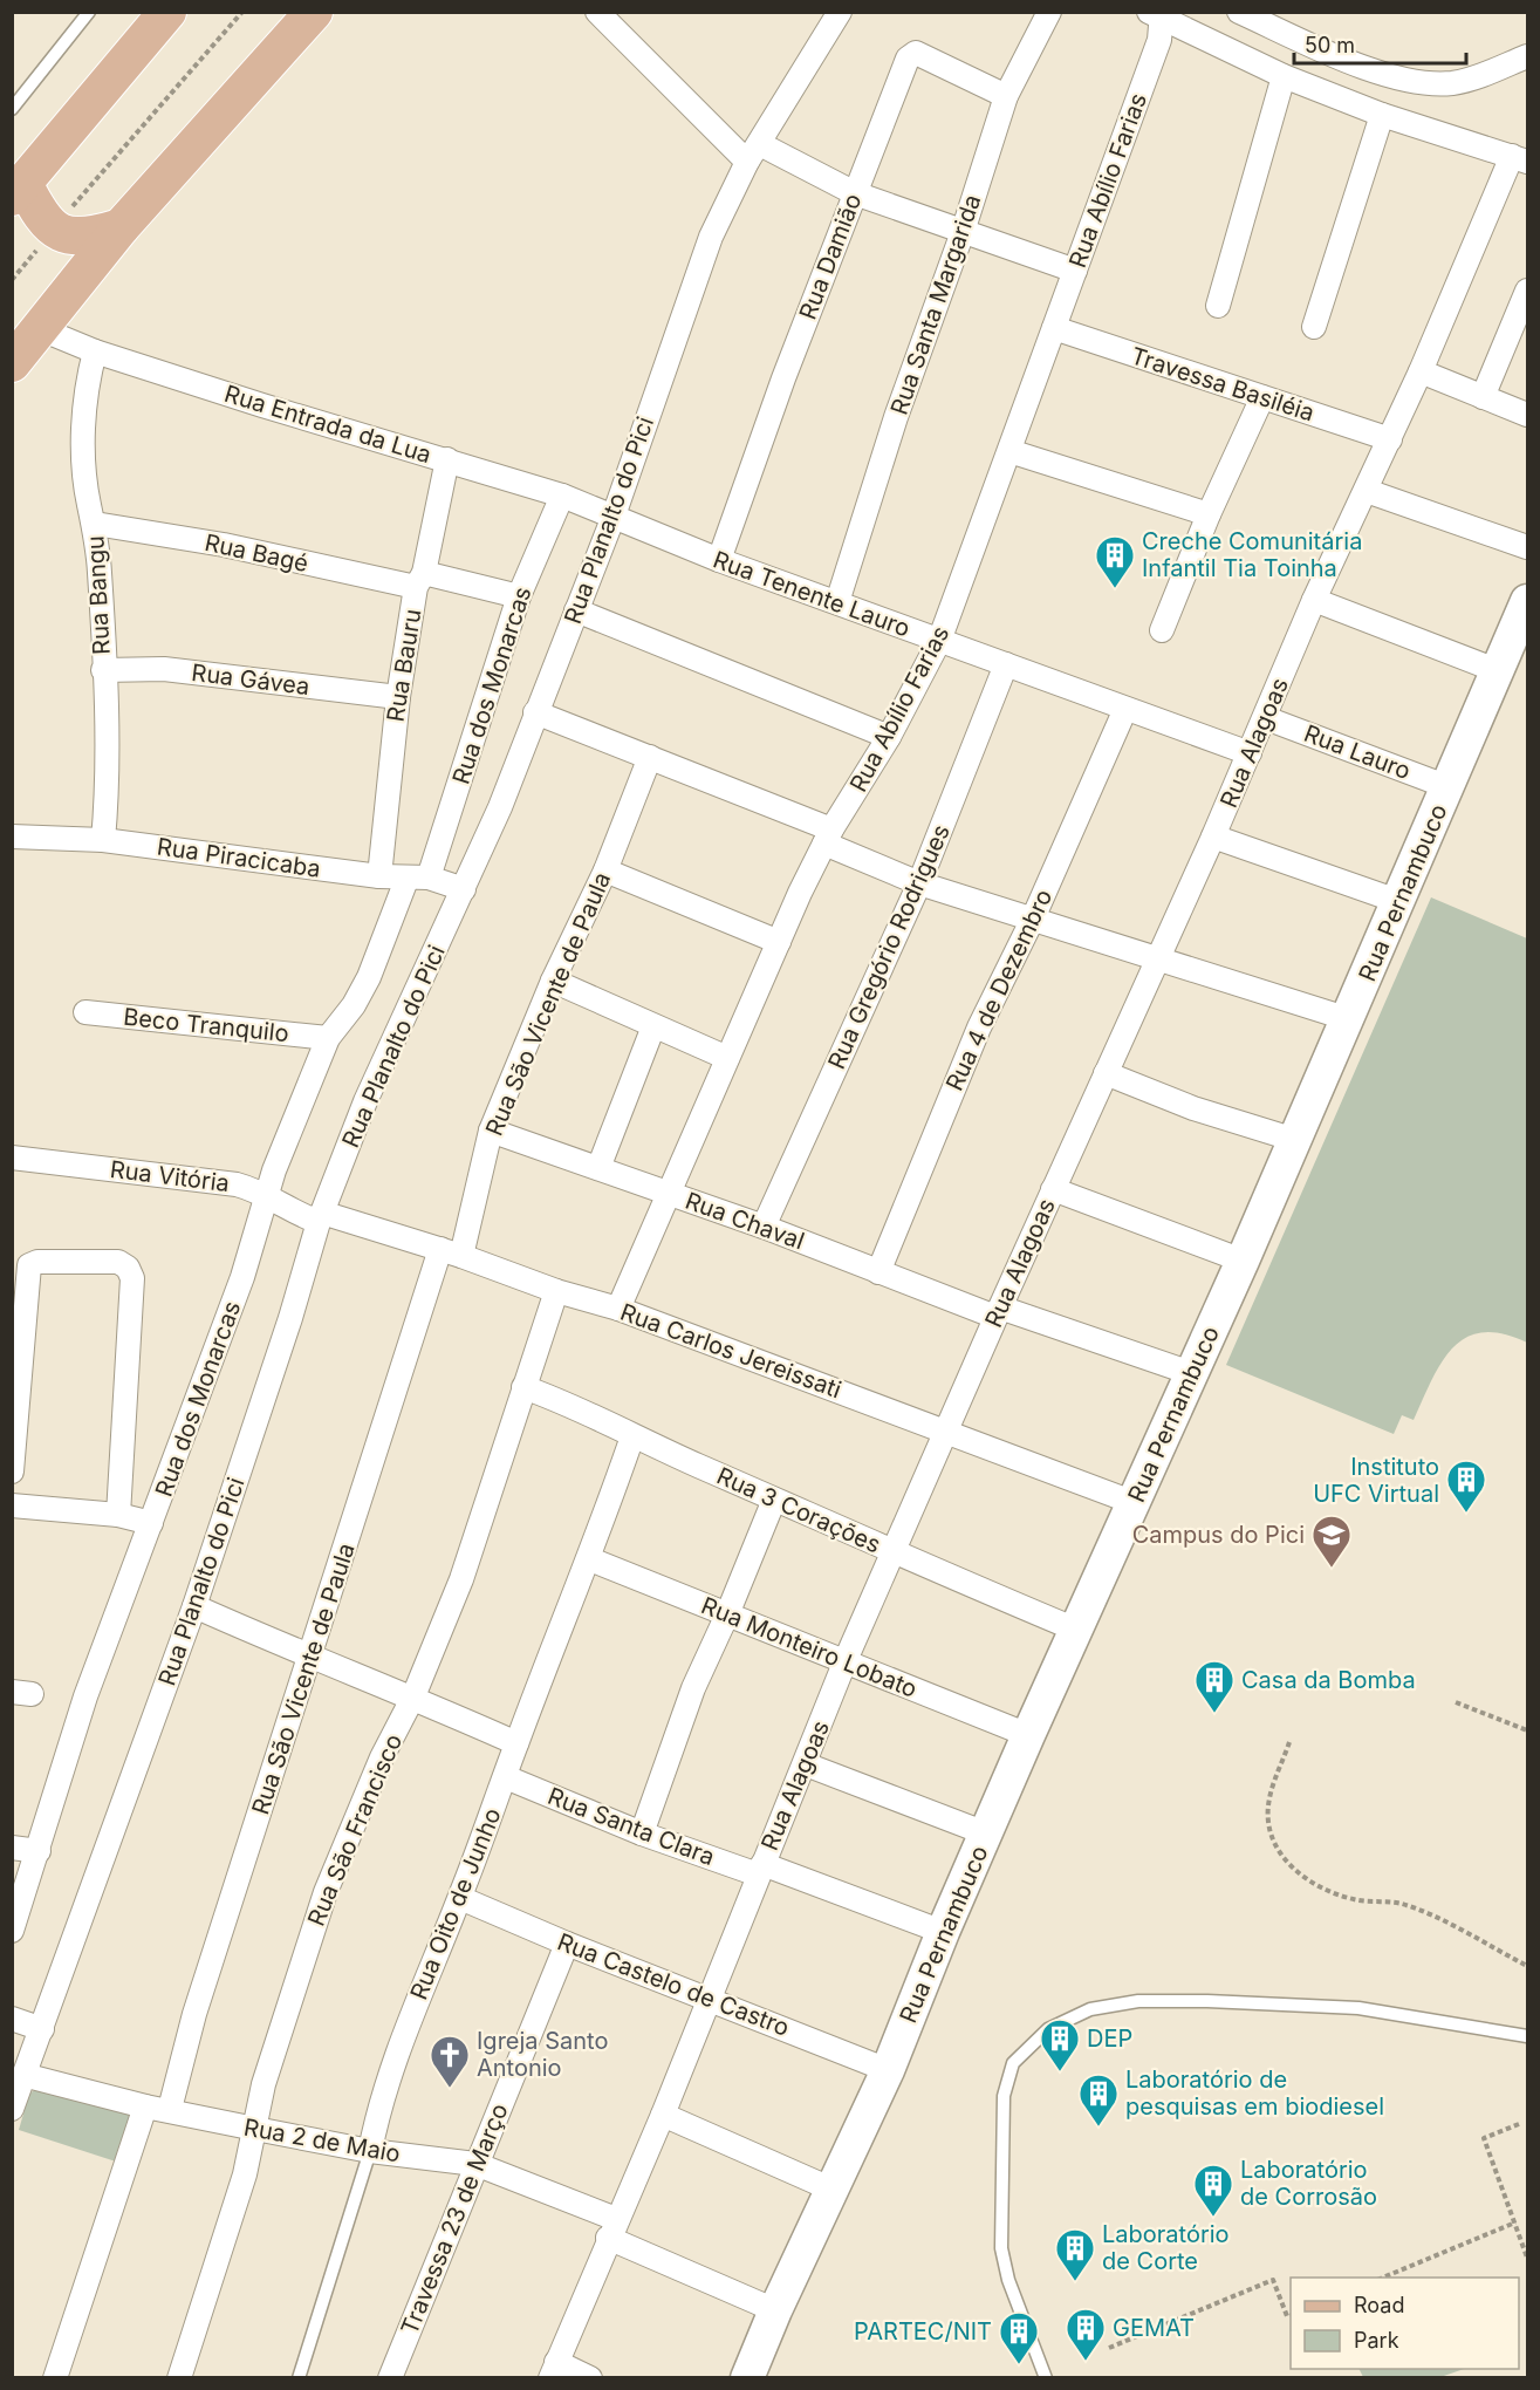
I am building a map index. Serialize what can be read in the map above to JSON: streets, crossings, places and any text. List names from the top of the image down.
{
  "streets": {
    "street": [
      "Rua Abílio Farias",
      "Rua Damião",
      "Rua Santa Margarida",
      "Travessa Basiléia",
      "Rua Entrada da Lua",
      "Rua Planalto do Pici",
      "Rua Bagé",
      "Rua Tenente Lauro",
      "Rua Bangu",
      "Rua Bauru",
      "Rua Gávea",
      "Rua dos Monarcas",
      "Rua Alagoas",
      "Rua Lauro",
      "Rua Piracicaba",
      "Rua Pernambuco",
      "Rua Gregório Rodrigues",
      "Rua 4 de Dezembro",
      "Rua São Vicente de Paula",
      "Beco Tranquilo",
      "Rua Vitória",
      "Rua Chaval",
      "Rua Carlos Jereissati",
      "Rua 3 Corações",
      "Rua Monteiro Lobato",
      "Rua Santa Clara",
      "Rua São Francisco",
      "Rua Oito de Junho",
      "Rua Castelo de Castro",
      "Rua 2 de Maio",
      "Travessa 23 de Março"
    ]
  },
  "crossings": [
    ["Rua Abílio Farias", "Travessa Basiléia"],
    ["Rua Abílio Farias", "Rua Tenente Lauro"],
    ["Rua Abílio Farias", "Rua Chaval"],
    ["Rua Abílio Farias", "Rua Carlos Jereissati"],
    ["Rua Damião", "Rua Santa Margarida"],
    ["Rua Damião", "Rua Tenente Lauro"],
    ["Rua Santa Margarida", "Rua Tenente Lauro"],
    ["Travessa Basiléia", "Rua Alagoas"],
    ["Rua Entrada da Lua", "Rua Planalto do Pici"],
    ["Rua Entrada da Lua", "Rua Tenente Lauro"],
    ["Rua Entrada da Lua", "Rua Bangu"],
    ["Rua Entrada da Lua", "Rua Bauru"],
    ["Rua Entrada da Lua", "Rua dos Monarcas"],
    ["Rua Planalto do Pici", "Rua Tenente Lauro"],
    ["Rua Planalto do Pici", "Rua Piracicaba"],
    ["Rua Planalto do Pici", "Rua Vitória"],
    ["Rua Planalto do Pici", "Rua Carlos Jereissati"],
    ["Rua Planalto do Pici", "Rua 2 de Maio"],
    ["Rua Bagé", "Rua Bangu"],
    ["Rua Bagé", "Rua Bauru"],
    ["Rua Bagé", "Rua dos Monarcas"],
    ["Rua Tenente Lauro", "Rua Alagoas"],
    ["Rua Tenente Lauro", "Rua Gregório Rodrigues"],
    ["Rua Tenente Lauro", "Rua 4 de Dezembro"],
    ["Rua Bangu", "Rua Gávea"],
    ["Rua Bangu", "Rua Piracicaba"],
    ["Rua Bauru", "Rua Gávea"],
    ["Rua Bauru", "Rua Piracicaba"],
    ["Rua dos Monarcas", "Rua Piracicaba"],
    ["Rua dos Monarcas", "Beco Tranquilo"],
    ["Rua dos Monarcas", "Rua Vitória"],
    ["Rua Alagoas", "Rua Lauro"],
    ["Rua Alagoas", "Rua Chaval"],
    ["Rua Alagoas", "Rua Carlos Jereissati"],
    ["Rua Alagoas", "Rua 3 Corações"],
    ["Rua Alagoas", "Rua Monteiro Lobato"],
    ["Rua Alagoas", "Rua Santa Clara"],
    ["Rua Alagoas", "Rua Castelo de Castro"],
    ["Rua Alagoas", "Rua 2 de Maio"],
    ["Rua Lauro", "Rua Pernambuco"],
    ["Rua Pernambuco", "Rua Chaval"],
    ["Rua Pernambuco", "Rua Carlos Jereissati"],
    ["Rua Pernambuco", "Rua 3 Corações"],
    ["Rua Pernambuco", "Rua Monteiro Lobato"],
    ["Rua Pernambuco", "Rua Santa Clara"],
    ["Rua Pernambuco", "Rua Castelo de Castro"],
    ["Rua Pernambuco", "Rua 2 de Maio"],
    ["Rua Gregório Rodrigues", "Rua Chaval"],
    ["Rua 4 de Dezembro", "Rua Chaval"],
    ["Rua São Vicente de Paula", "Rua Chaval"],
    ["Rua São Vicente de Paula", "Rua Carlos Jereissati"],
    ["Rua São Vicente de Paula", "Rua 2 de Maio"],
    ["Rua Vitória", "Rua Carlos Jereissati"],
    ["Rua Carlos Jereissati", "Rua São Francisco"],
    ["Rua 3 Corações", "Rua São Francisco"],
    ["Rua 3 Corações", "Rua Oito de Junho"],
    ["Rua Monteiro Lobato", "Rua Oito de Junho"],
    ["Rua Santa Clara", "Rua Oito de Junho"],
    ["Rua São Francisco", "Rua 2 de Maio"],
    ["Rua Oito de Junho", "Rua Castelo de Castro"],
    ["Rua Oito de Junho", "Rua 2 de Maio"],
    ["Rua Castelo de Castro", "Travessa 23 de Março"],
    ["Rua 2 de Maio", "Travessa 23 de Março"]
  ],
  "places": {
    "building": [
      "Creche Comunitária Infantil Tia Toinha",
      "Instituto UFC Virtual",
      "Casa da Bomba",
      "DEP",
      "Laboratório de pesquisas em biodiesel",
      "Laboratório de Corrosão",
      "Laboratório de Corte",
      "GEMAT",
      "PARTEC/NIT"
    ],
    "school or university": ["Campus do Pici"],
    "church": ["Igreja Santo Antonio"]
  },
  "legend": ["Road", "Park"],
  "scale_bar": "50 m"
}
